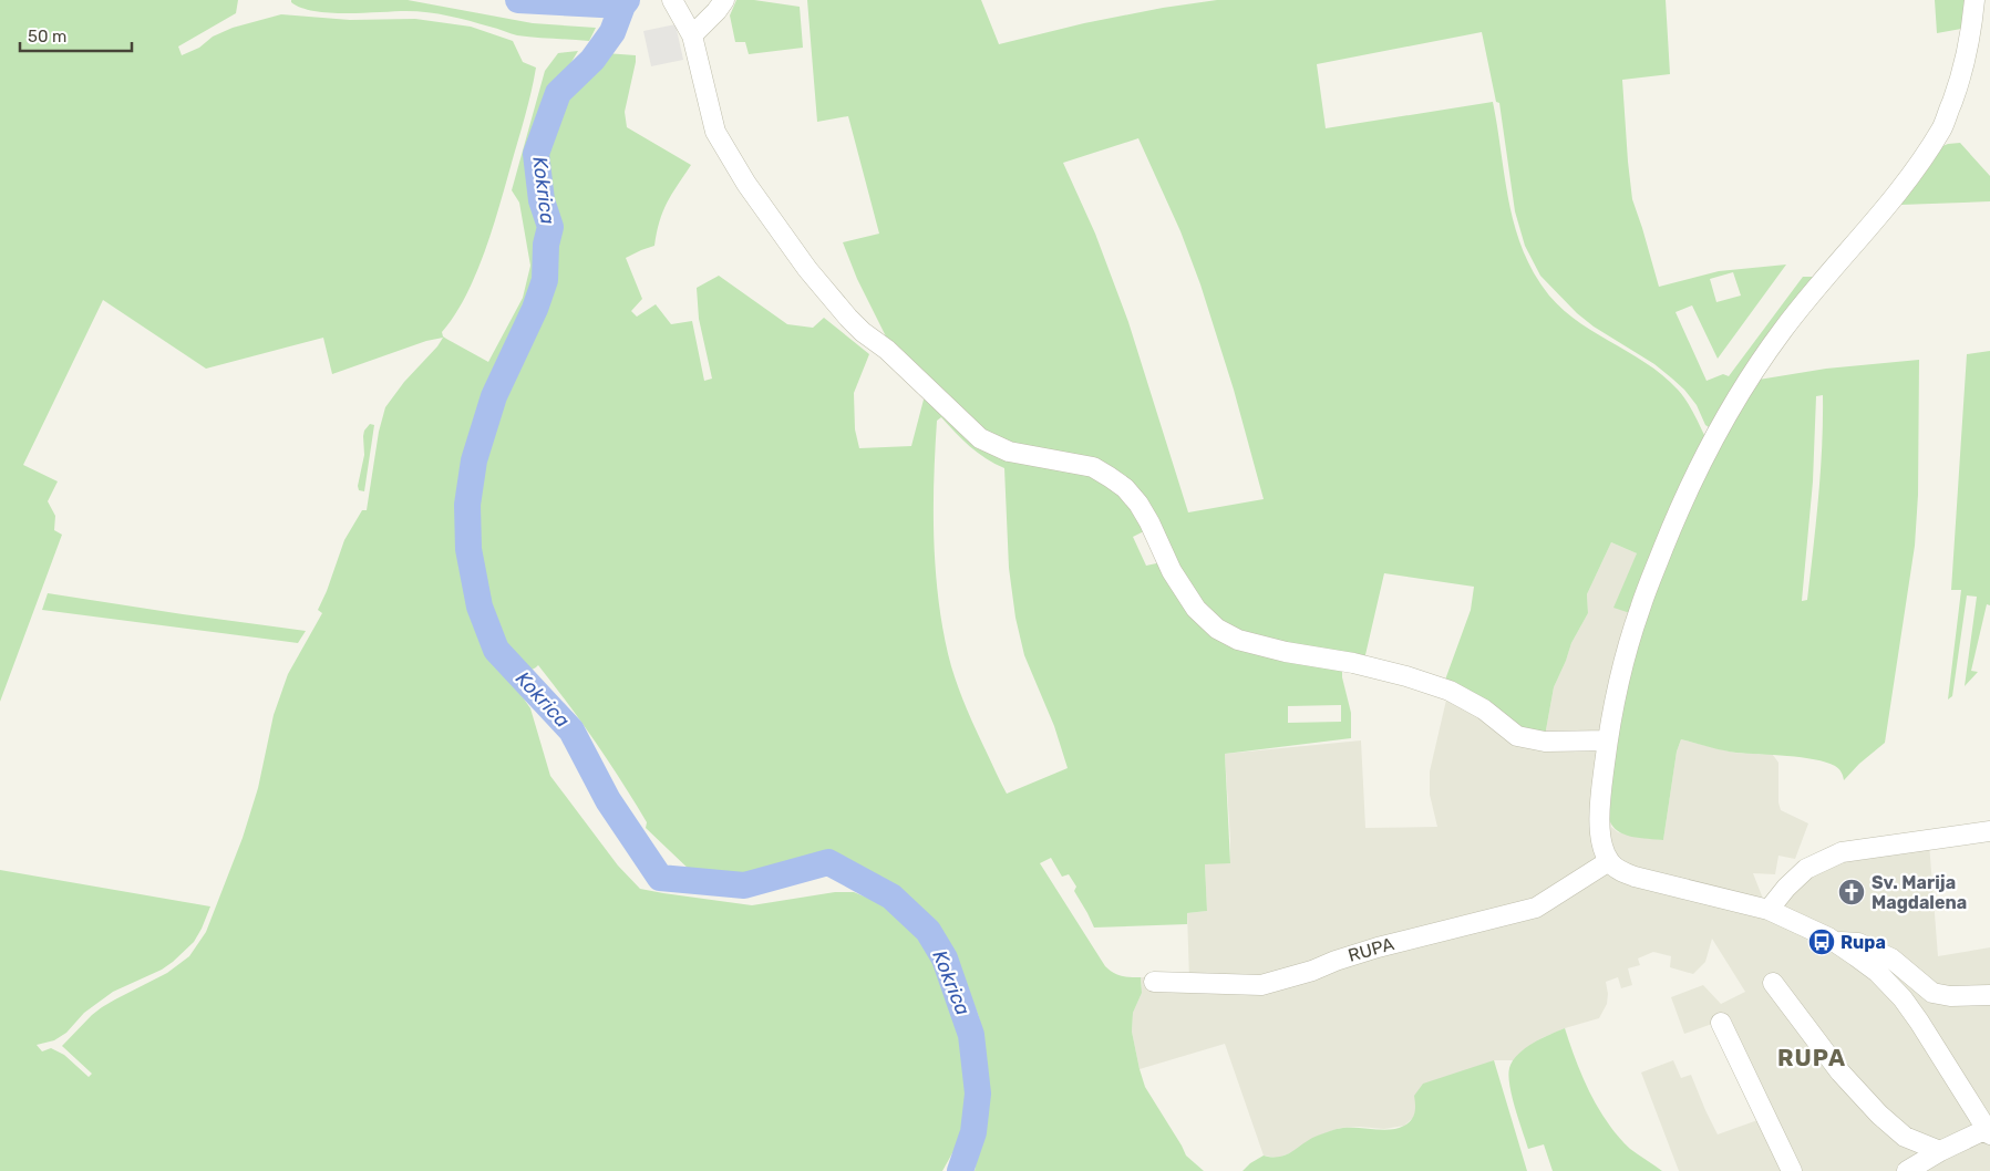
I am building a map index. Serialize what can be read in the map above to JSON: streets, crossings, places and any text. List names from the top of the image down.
{
  "streets": {
    "street": ["RUPA"]
  },
  "districts": ["RUPA"],
  "water": ["Kokrica"],
  "places": {
    "church": ["Sv. Marija Magdalena"],
    "bus stop": ["Rupa"]
  },
  "scale_bar": "50 m"
}
